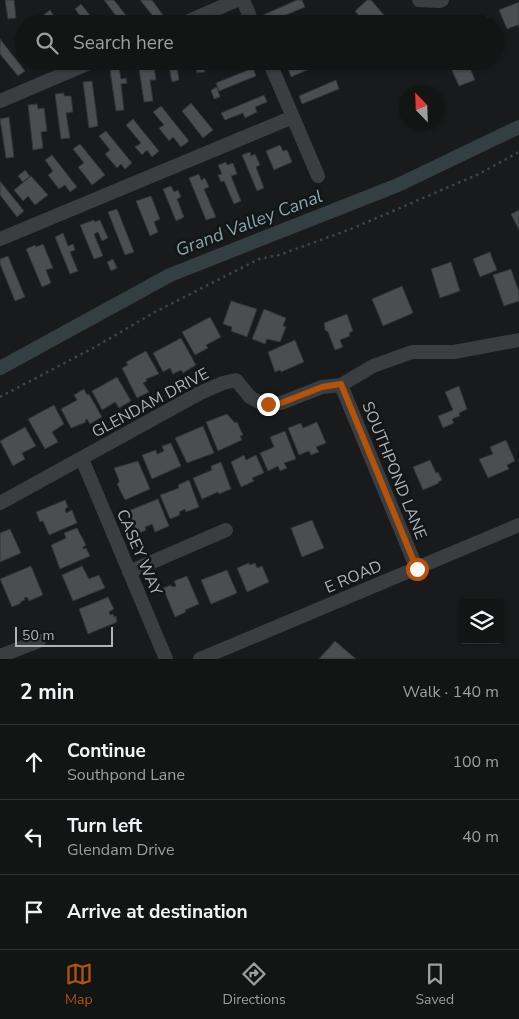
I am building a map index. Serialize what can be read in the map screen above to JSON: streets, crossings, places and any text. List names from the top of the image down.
{
  "streets": {
    "street": [
      "GLENDAM DRIVE",
      "SOUTHPOND LANE",
      "CASEY WAY",
      "E ROAD"
    ]
  },
  "crossings": [
    ["GLENDAM DRIVE", "SOUTHPOND LANE"],
    ["GLENDAM DRIVE", "CASEY WAY"],
    ["SOUTHPOND LANE", "E ROAD"]
  ],
  "water": ["Grand Valley Canal"],
  "scale_bar": "50 m",
  "north": "top left",
  "page": {
    "search": "Search here",
    "scale": "50 m",
    "heading": ["2 min", "Walk · 140 m"],
    "list": [
      ["Continue", "Southpond Lane", "100 m"],
      ["Turn left", "Glendam Drive", "40 m"],
      "Arrive at destination"
    ],
    "nav": ["Map", "Directions", "Saved"]
  }
}
